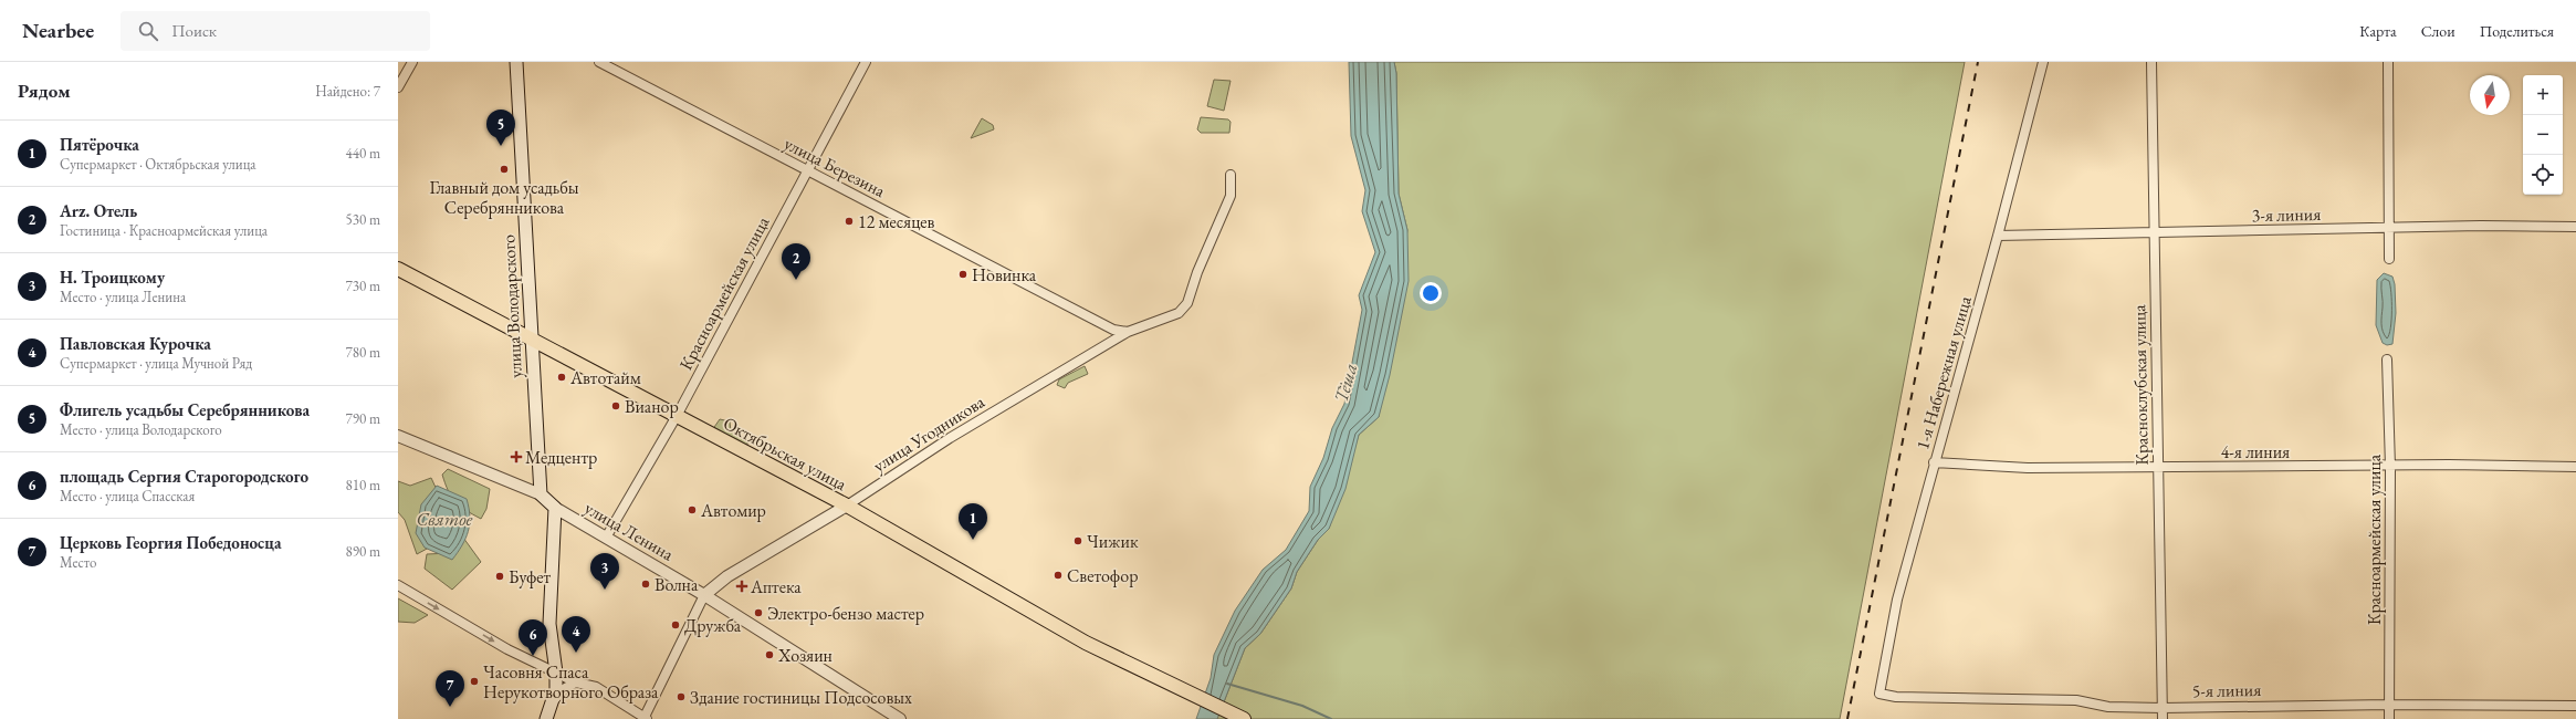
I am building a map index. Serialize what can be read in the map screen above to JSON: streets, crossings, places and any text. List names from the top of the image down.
{
  "streets": {
    "main road": ["улица Володарского", "Октябрьская улица", "улица Ленина"],
    "street": [
      "улица Березина",
      "3-я линия",
      "Красноармейская улица",
      "1-я Набережная улица",
      "Красноклубская улица",
      "улица Угодникова",
      "4-я линия",
      "5-я линия"
    ]
  },
  "crossings": [
    ["улица Березина", "Красноармейская улица"],
    ["улица Березина", "улица Угодникова"],
    ["3-я линия", "1-я Набережная улица"],
    ["3-я линия", "Красноклубская улица"],
    ["Красноармейская улица", "4-я линия"],
    ["Красноармейская улица", "Октябрьская улица"],
    ["Красноармейская улица", "улица Ленина"],
    ["Красноармейская улица", "5-я линия"],
    ["улица Володарского", "Октябрьская улица"],
    ["улица Володарского", "улица Ленина"],
    ["1-я Набережная улица", "4-я линия"],
    ["1-я Набережная улица", "5-я линия"],
    ["Красноклубская улица", "4-я линия"],
    ["Красноклубская улица", "5-я линия"],
    ["улица Угодникова", "Октябрьская улица"],
    ["улица Угодникова", "улица Ленина"]
  ],
  "water": ["Тёша", "Святое"],
  "places": {
    "other": [
      "Главный дом усадьбы Серебрянникова",
      "12 месяцев",
      "Новинка",
      "Автотайм",
      "Вианор",
      "Автомир",
      "Чижик",
      "Светофор",
      "Буфет",
      "Волна",
      "Электро-бензо мастер",
      "Дружба",
      "Хозяин",
      "Часовня Спаса Нерукотворного Образа",
      "Здание гостиницы Подсосовых"
    ],
    "health": ["Медцентр", "Аптека"]
  },
  "north": "bottom",
  "page": {
    "header": "Nearbee",
    "search": "Поиск",
    "nav": ["Карта", "Слои", "Поделиться"],
    "heading": ["Рядом", "Найдено: 7"],
    "map_buttons": ["+", "−"],
    "pins": [
      "5",
      "2",
      "1",
      "3",
      "4",
      "6",
      "7"
    ],
    "list": [
      {
        "mark": "1",
        "name": "Пятёрочка",
        "note": "Супермаркет · Октябрьская улица",
        "value": "440 m"
      },
      {
        "mark": "2",
        "name": "Arz. Отель",
        "note": "Гостиница · Красноармейская улица",
        "value": "530 m"
      },
      {
        "mark": "3",
        "name": "Н. Троицкому",
        "note": "Место · улица Ленина",
        "value": "730 m"
      },
      {
        "mark": "4",
        "name": "Павловская Курочка",
        "note": "Супермаркет · улица Мучной Ряд",
        "value": "780 m"
      },
      {
        "mark": "5",
        "name": "Флигель усадьбы Серебрянникова",
        "note": "Место · улица Володарского",
        "value": "790 m"
      },
      {
        "mark": "6",
        "name": "площадь Сергия Старогородского",
        "note": "Место · улица Спасская",
        "value": "810 m"
      },
      {
        "mark": "7",
        "name": "Церковь Георгия Победоносца",
        "note": "Место",
        "value": "890 m"
      }
    ]
  }
}
